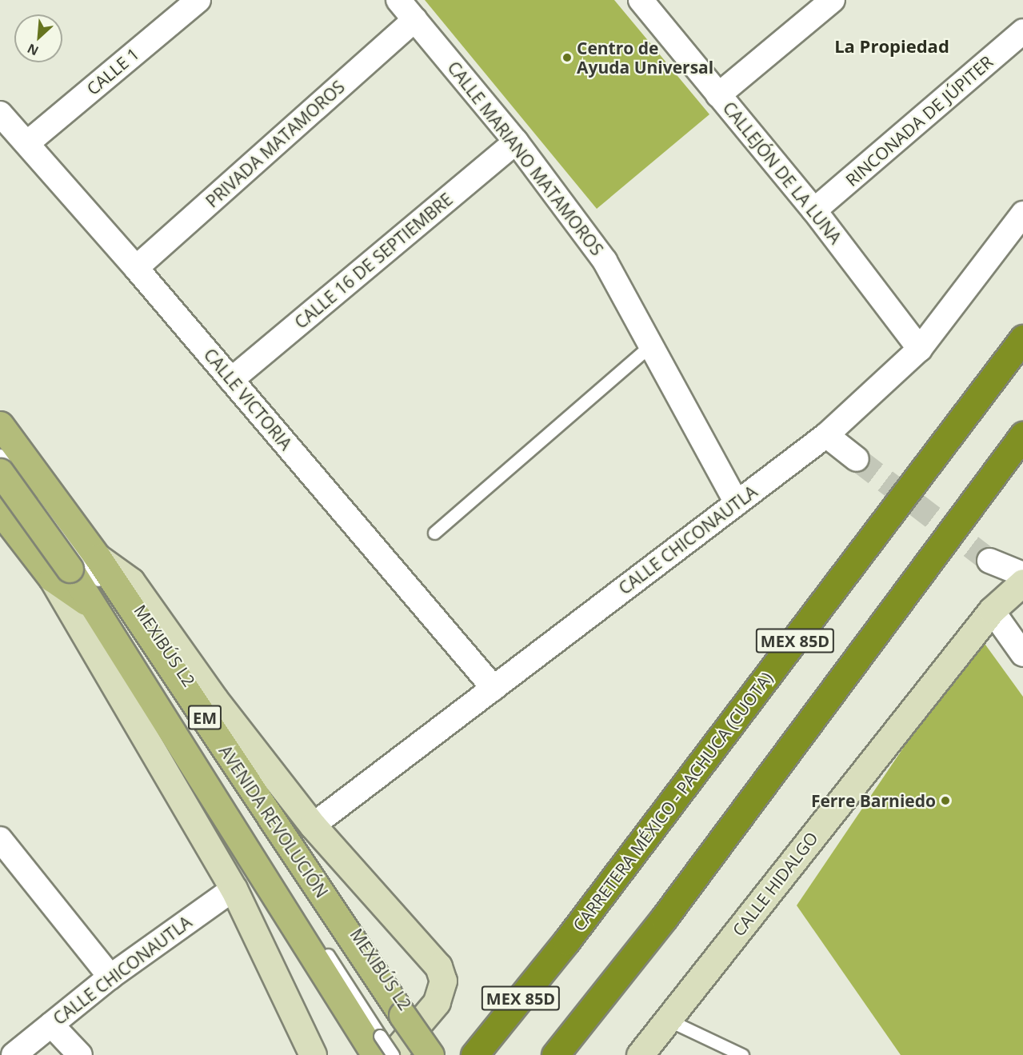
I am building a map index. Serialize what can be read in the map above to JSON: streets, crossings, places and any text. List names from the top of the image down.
{
  "streets": {
    "highway": ["MEX 85D", "CARRETERA MÉXICO - PACHUCA (CUOTA)"],
    "main road": ["EM", "AVENIDA REVOLUCIÓN", "CALLE HIDALGO"],
    "street": [
      "CALLE 1",
      "RINCONADA DE JÚPITER",
      "PRIVADA MATAMOROS",
      "CALLE MARIANO MATAMOROS",
      "CALLEJÓN DE LA LUNA",
      "CALLE 16 DE SEPTIEMBRE",
      "CALLE VICTORIA",
      "CALLE CHICONAUTLA"
    ],
    "lane": ["MEXIBÚS L2"]
  },
  "crossings": [
    ["CALLE 1", "CALLE VICTORIA"],
    ["RINCONADA DE JÚPITER", "CALLEJÓN DE LA LUNA"],
    ["PRIVADA MATAMOROS", "CALLE MARIANO MATAMOROS"],
    ["PRIVADA MATAMOROS", "CALLE VICTORIA"],
    ["CALLE MARIANO MATAMOROS", "CALLE 16 DE SEPTIEMBRE"],
    ["CALLE MARIANO MATAMOROS", "CALLE CHICONAUTLA"],
    ["CALLEJÓN DE LA LUNA", "CALLE CHICONAUTLA"],
    ["CALLE 16 DE SEPTIEMBRE", "CALLE VICTORIA"],
    ["CALLE VICTORIA", "CALLE CHICONAUTLA"],
    ["MEXIBÚS L2", "EM"],
    ["MEXIBÚS L2", "AVENIDA REVOLUCIÓN"]
  ],
  "districts": ["La Propiedad"],
  "places": ["Centro de Ayuda Universal", "Ferre Barniedo"],
  "north": "bottom left"
}
